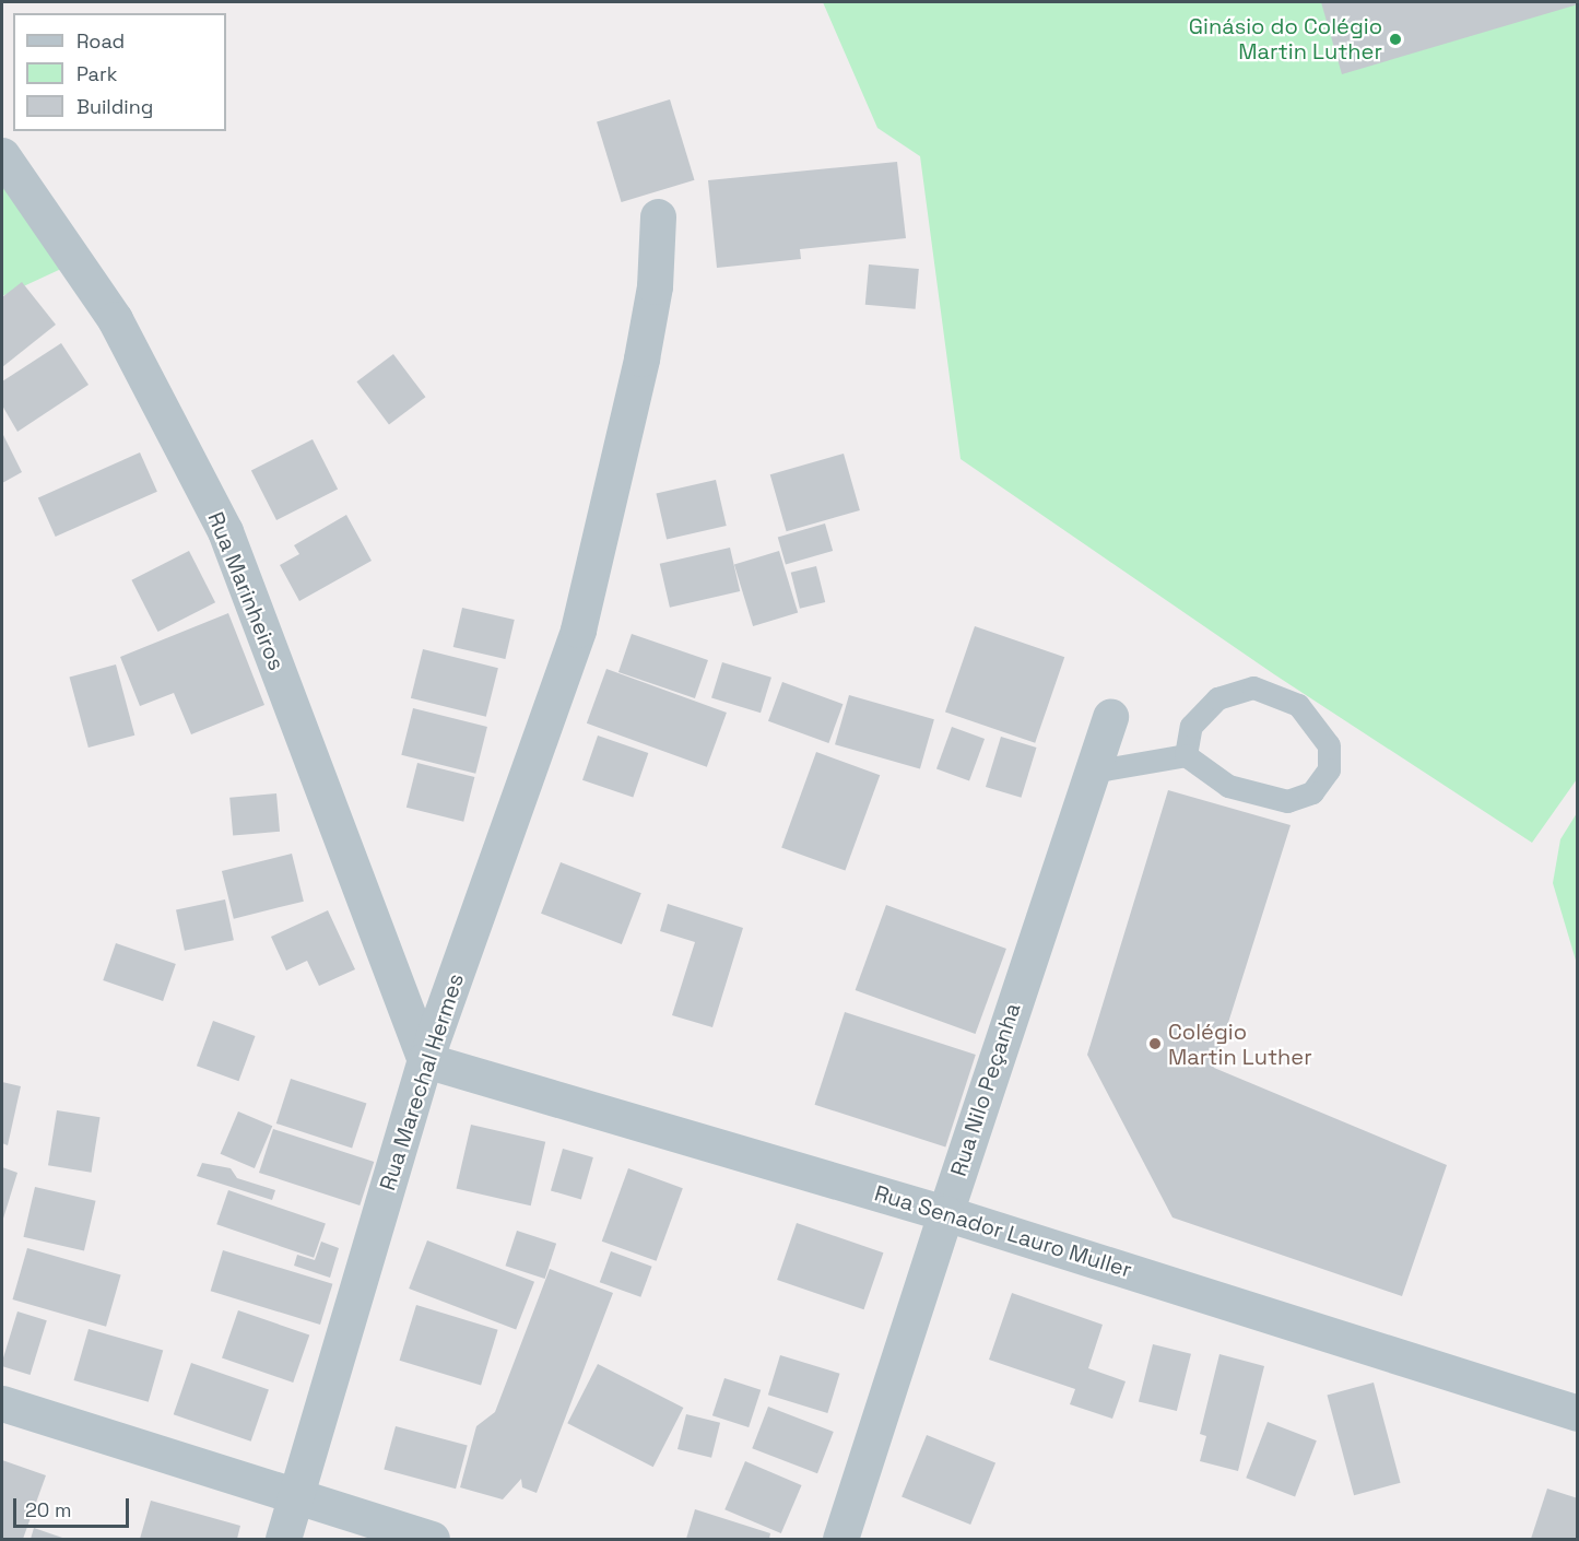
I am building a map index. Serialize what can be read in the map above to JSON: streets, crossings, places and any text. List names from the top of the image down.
{
  "streets": {
    "street": [
      "Rua Marinheiros",
      "Rua Marechal Hermes",
      "Rua Nilo Peçanha",
      "Rua Senador Lauro Muller"
    ]
  },
  "crossings": [
    ["Rua Marinheiros", "Rua Marechal Hermes"],
    ["Rua Marinheiros", "Rua Senador Lauro Muller"],
    ["Rua Marechal Hermes", "Rua Senador Lauro Muller"],
    ["Rua Nilo Peçanha", "Rua Senador Lauro Muller"]
  ],
  "places": ["Ginásio do Colégio Martin Luther", "Colégio Martin Luther"],
  "legend": ["Road", "Park", "Building"],
  "scale_bar": "20 m"
}
